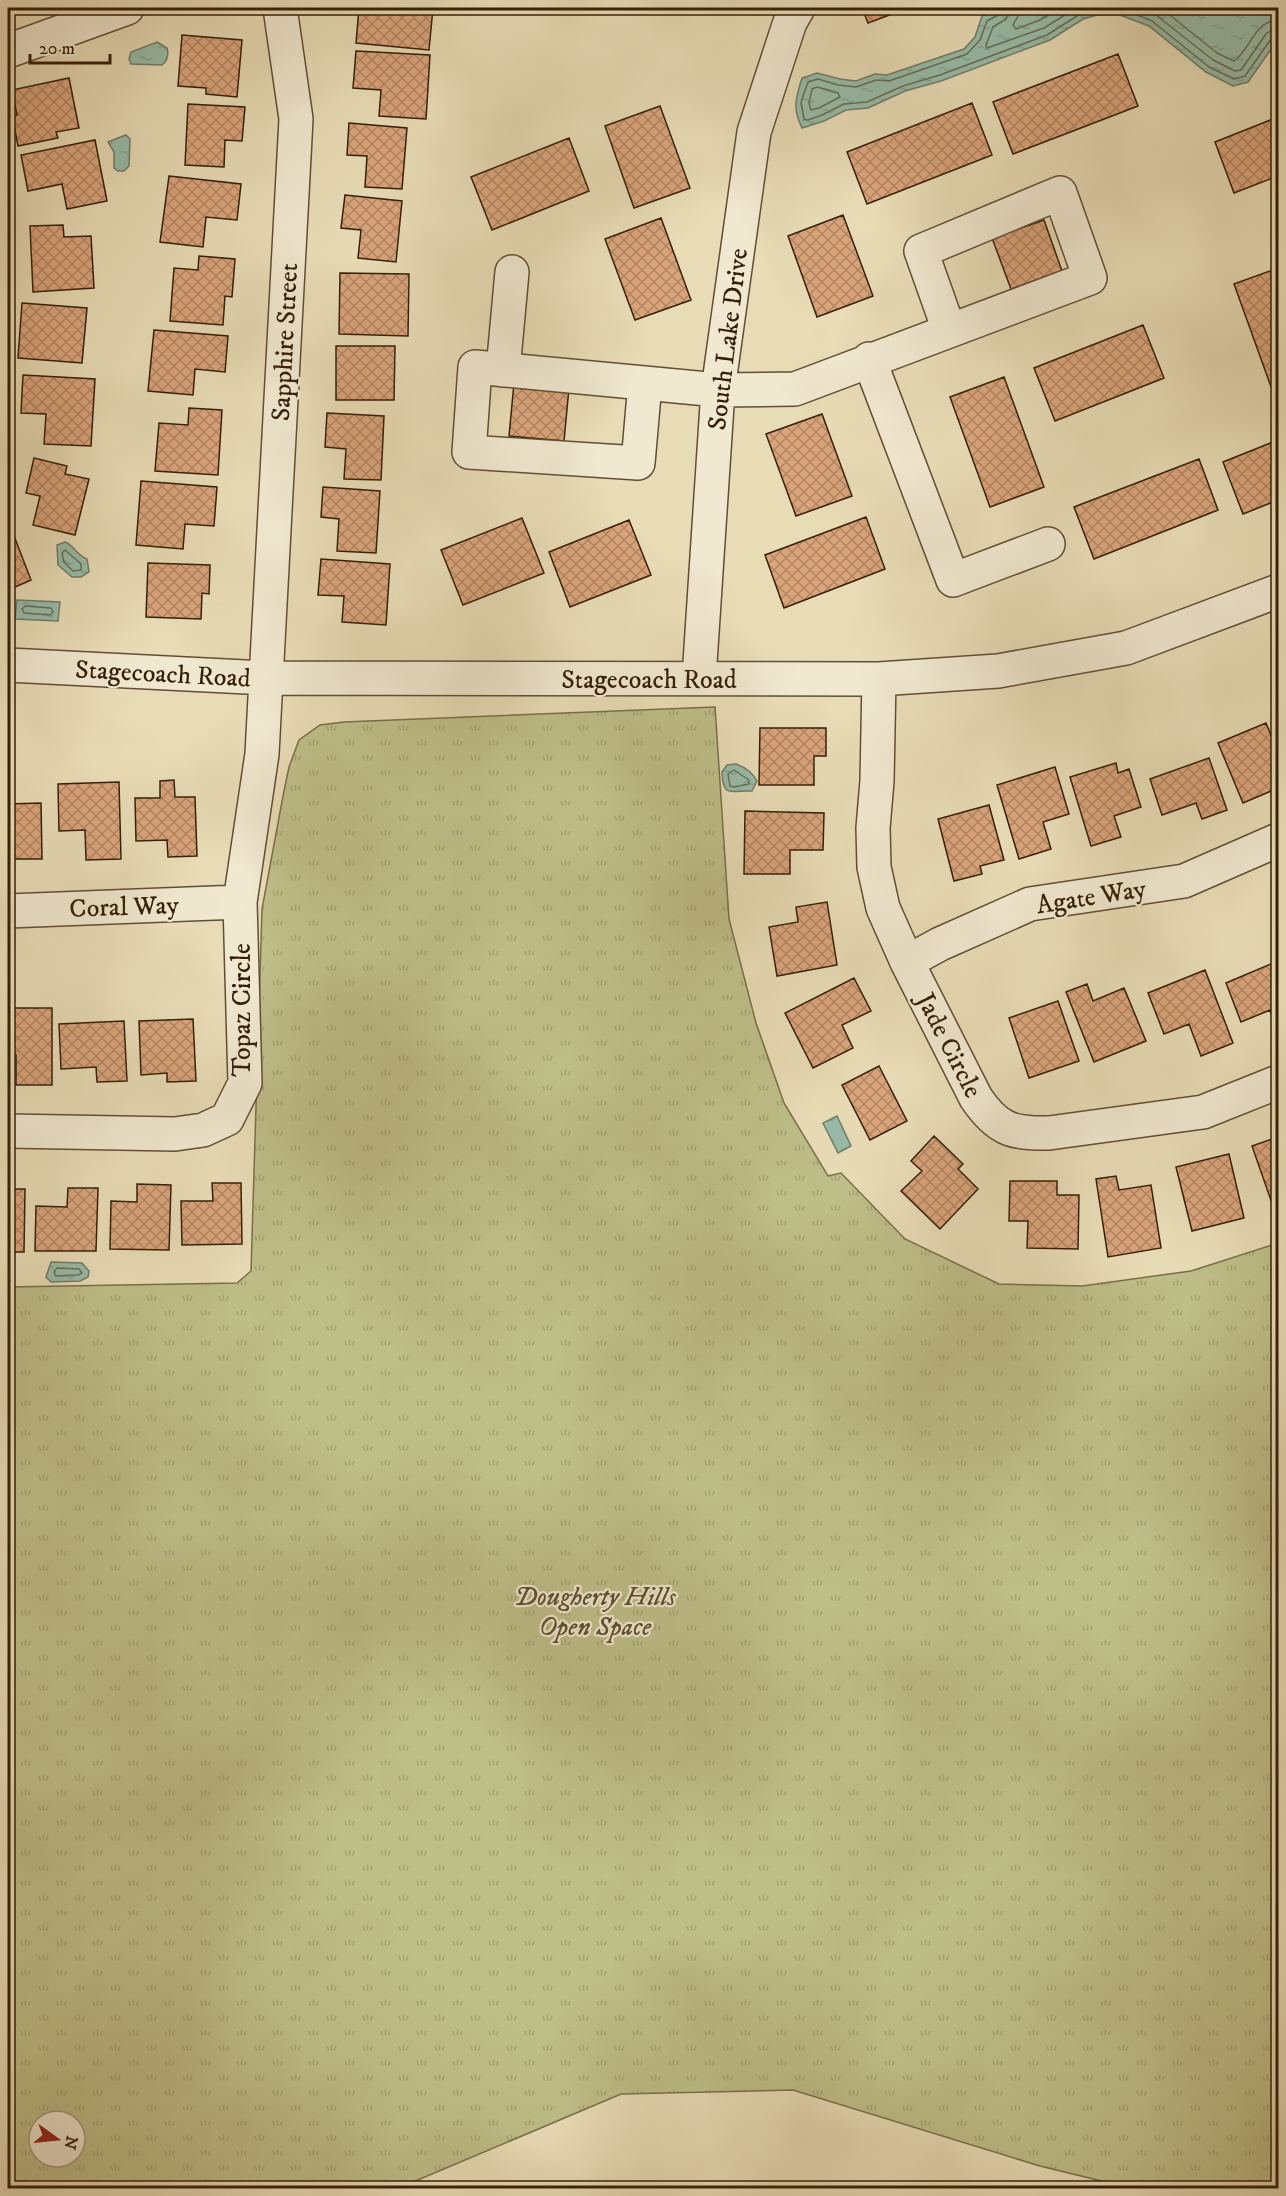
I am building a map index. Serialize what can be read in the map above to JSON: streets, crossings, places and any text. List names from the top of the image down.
{
  "streets": {
    "street": [
      "South Lake Drive",
      "Sapphire Street",
      "Stagecoach Road",
      "Agate Way",
      "Coral Way",
      "Topaz Circle",
      "Jade Circle"
    ]
  },
  "crossings": [
    ["South Lake Drive", "Stagecoach Road"],
    ["Sapphire Street", "Stagecoach Road"],
    ["Sapphire Street", "Topaz Circle"],
    ["Stagecoach Road", "Topaz Circle"],
    ["Stagecoach Road", "Jade Circle"],
    ["Agate Way", "Jade Circle"],
    ["Coral Way", "Topaz Circle"]
  ],
  "parks": ["Dougherty Hills Open Space"],
  "scale_bar": "20 m",
  "north": "right"
}
